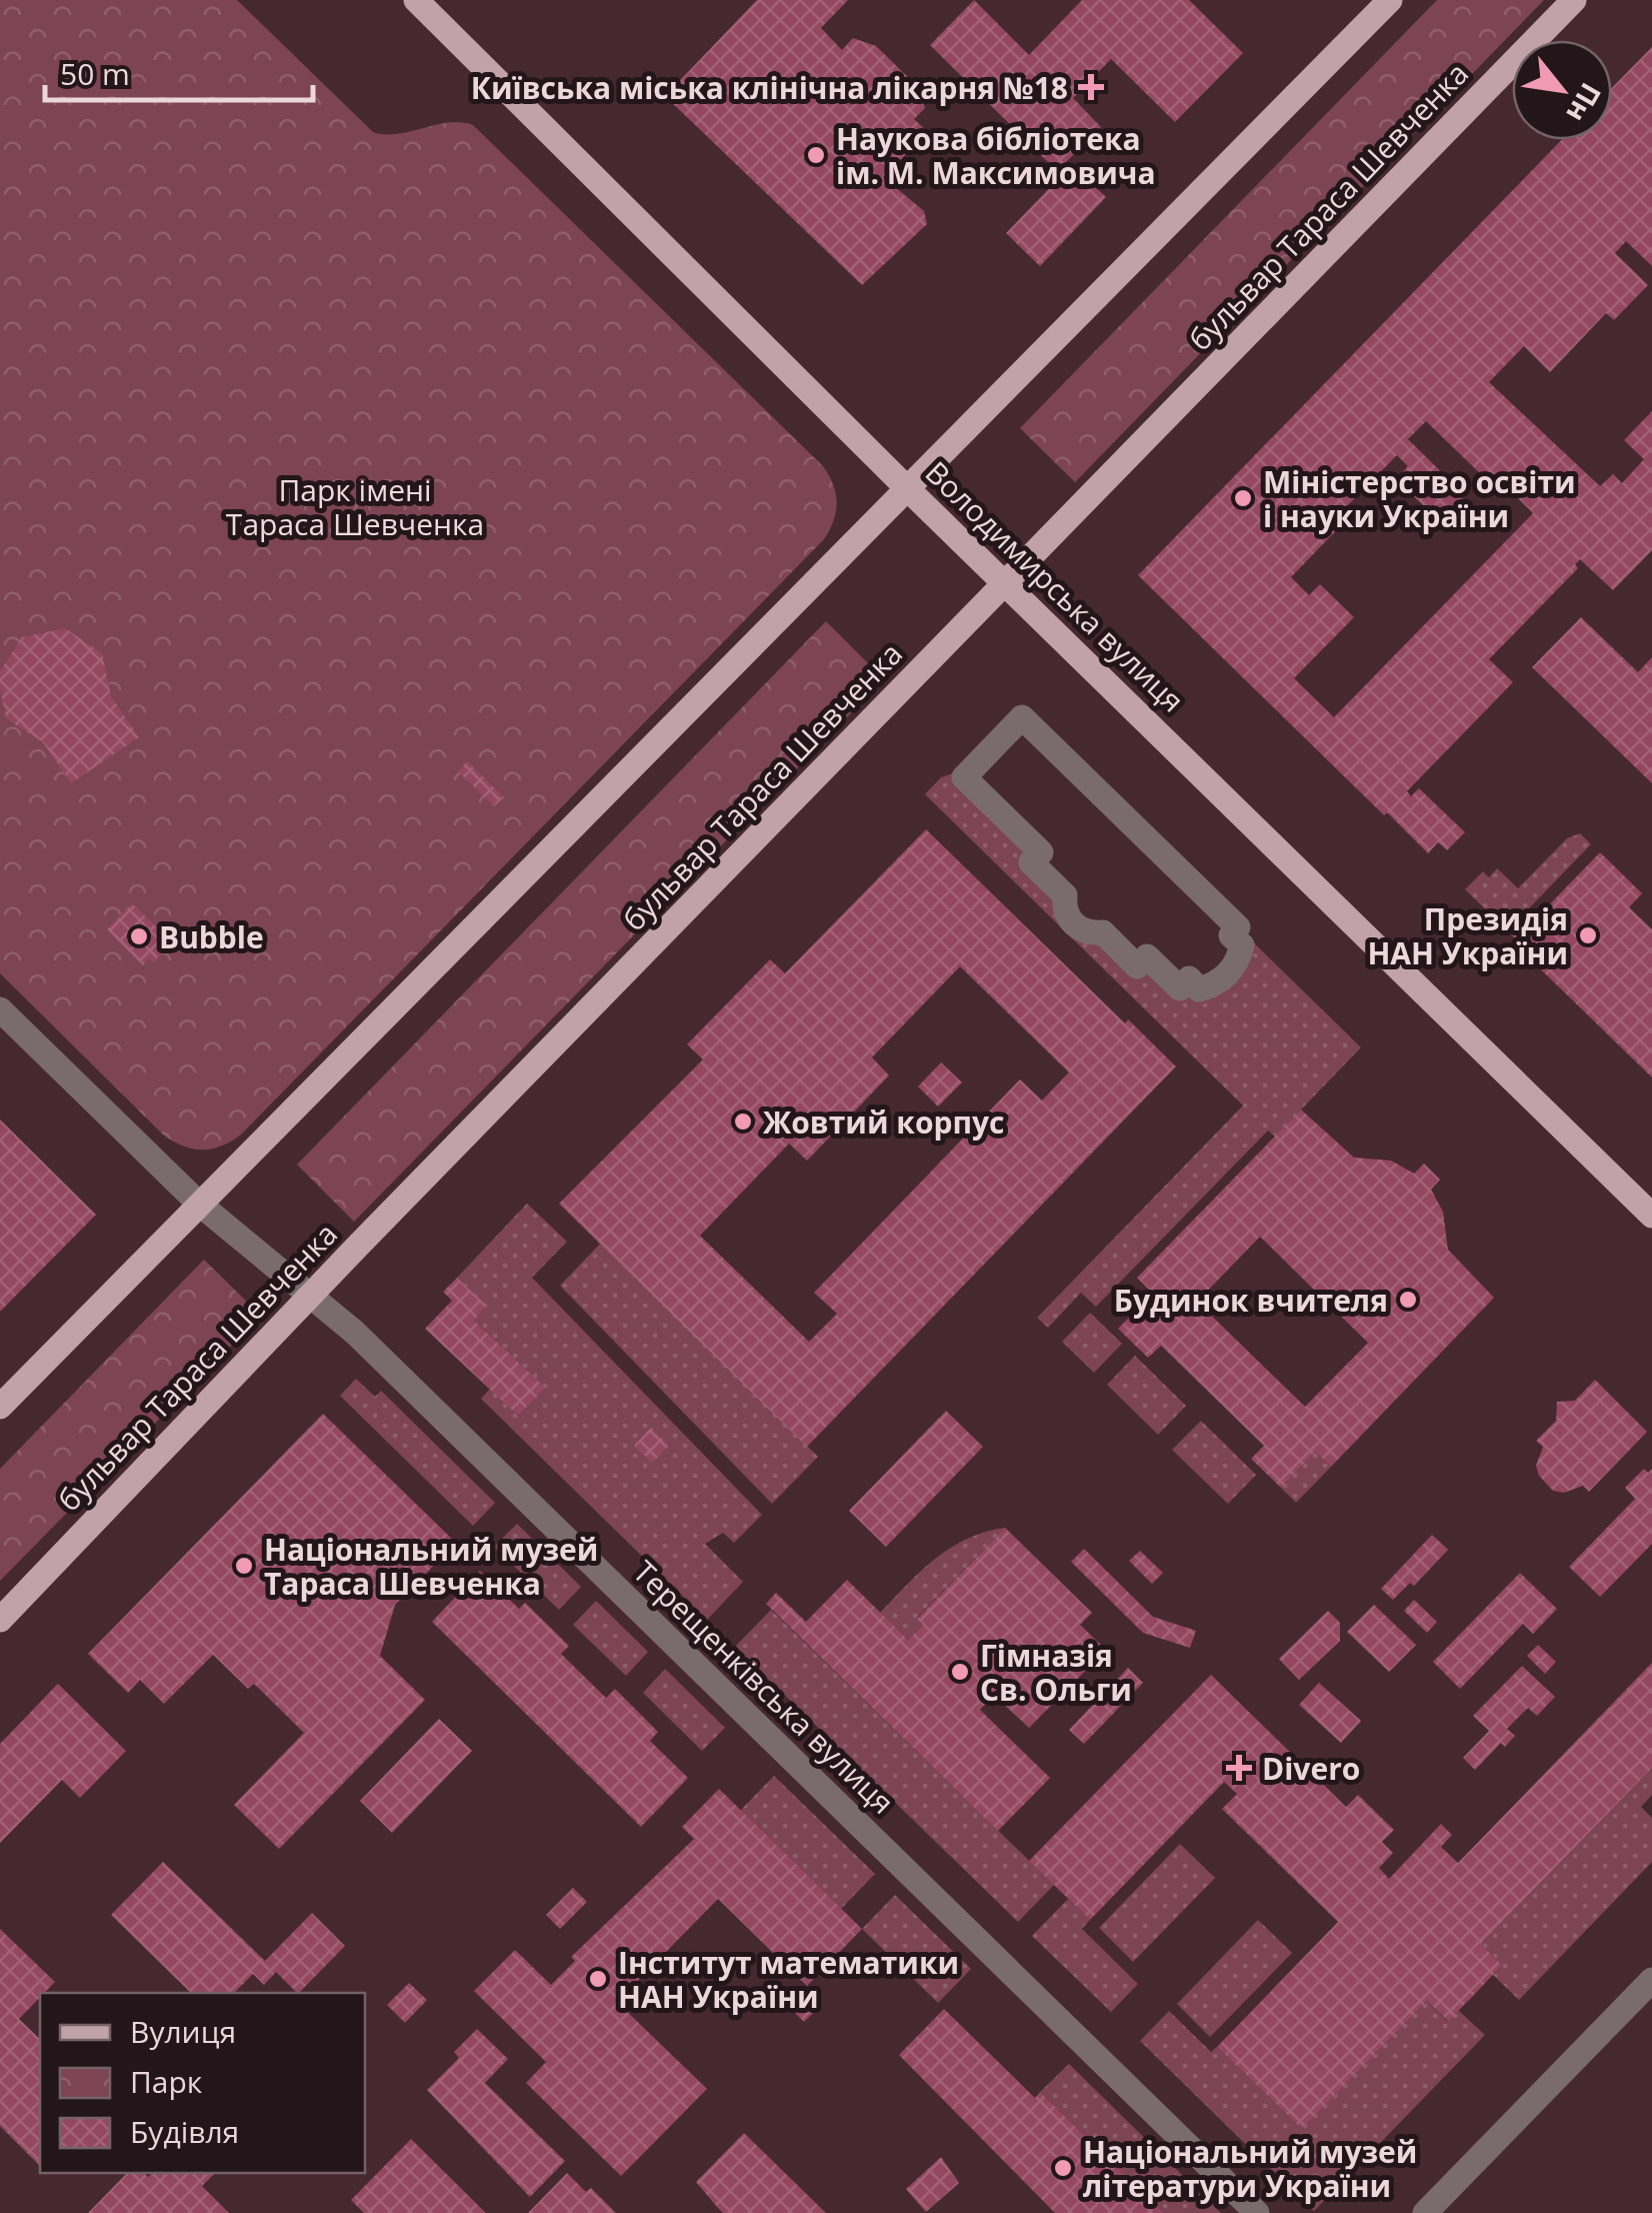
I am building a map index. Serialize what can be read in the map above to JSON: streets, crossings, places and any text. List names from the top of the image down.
{
  "streets": {
    "main road": ["бульвар Тараса Шевченка", "Володимирська вулиця"],
    "street": ["Терещенківська вулиця"]
  },
  "crossings": [
    ["бульвар Тараса Шевченка", "Володимирська вулиця"],
    ["бульвар Тараса Шевченка", "Терещенківська вулиця"]
  ],
  "parks": ["Парк імені Тараса Шевченка"],
  "places": {
    "health": ["Київська міська клінічна лікарня №18", "Divero"],
    "other": [
      "Наукова бібліотека ім. М. Максимовича",
      "Міністерство освіти і науки України",
      "Президія НАН України",
      "Bubble",
      "Жовтий корпус",
      "Будинок вчителя",
      "Національний музей Тараса Шевченка",
      "Гімназія Св. Ольги",
      "Інститут математики НАН України",
      "Національний музей літератури України"
    ]
  },
  "legend": ["Вулиця", "Парк", "Будівля"],
  "scale_bar": "50 m",
  "north": "bottom right"
}
